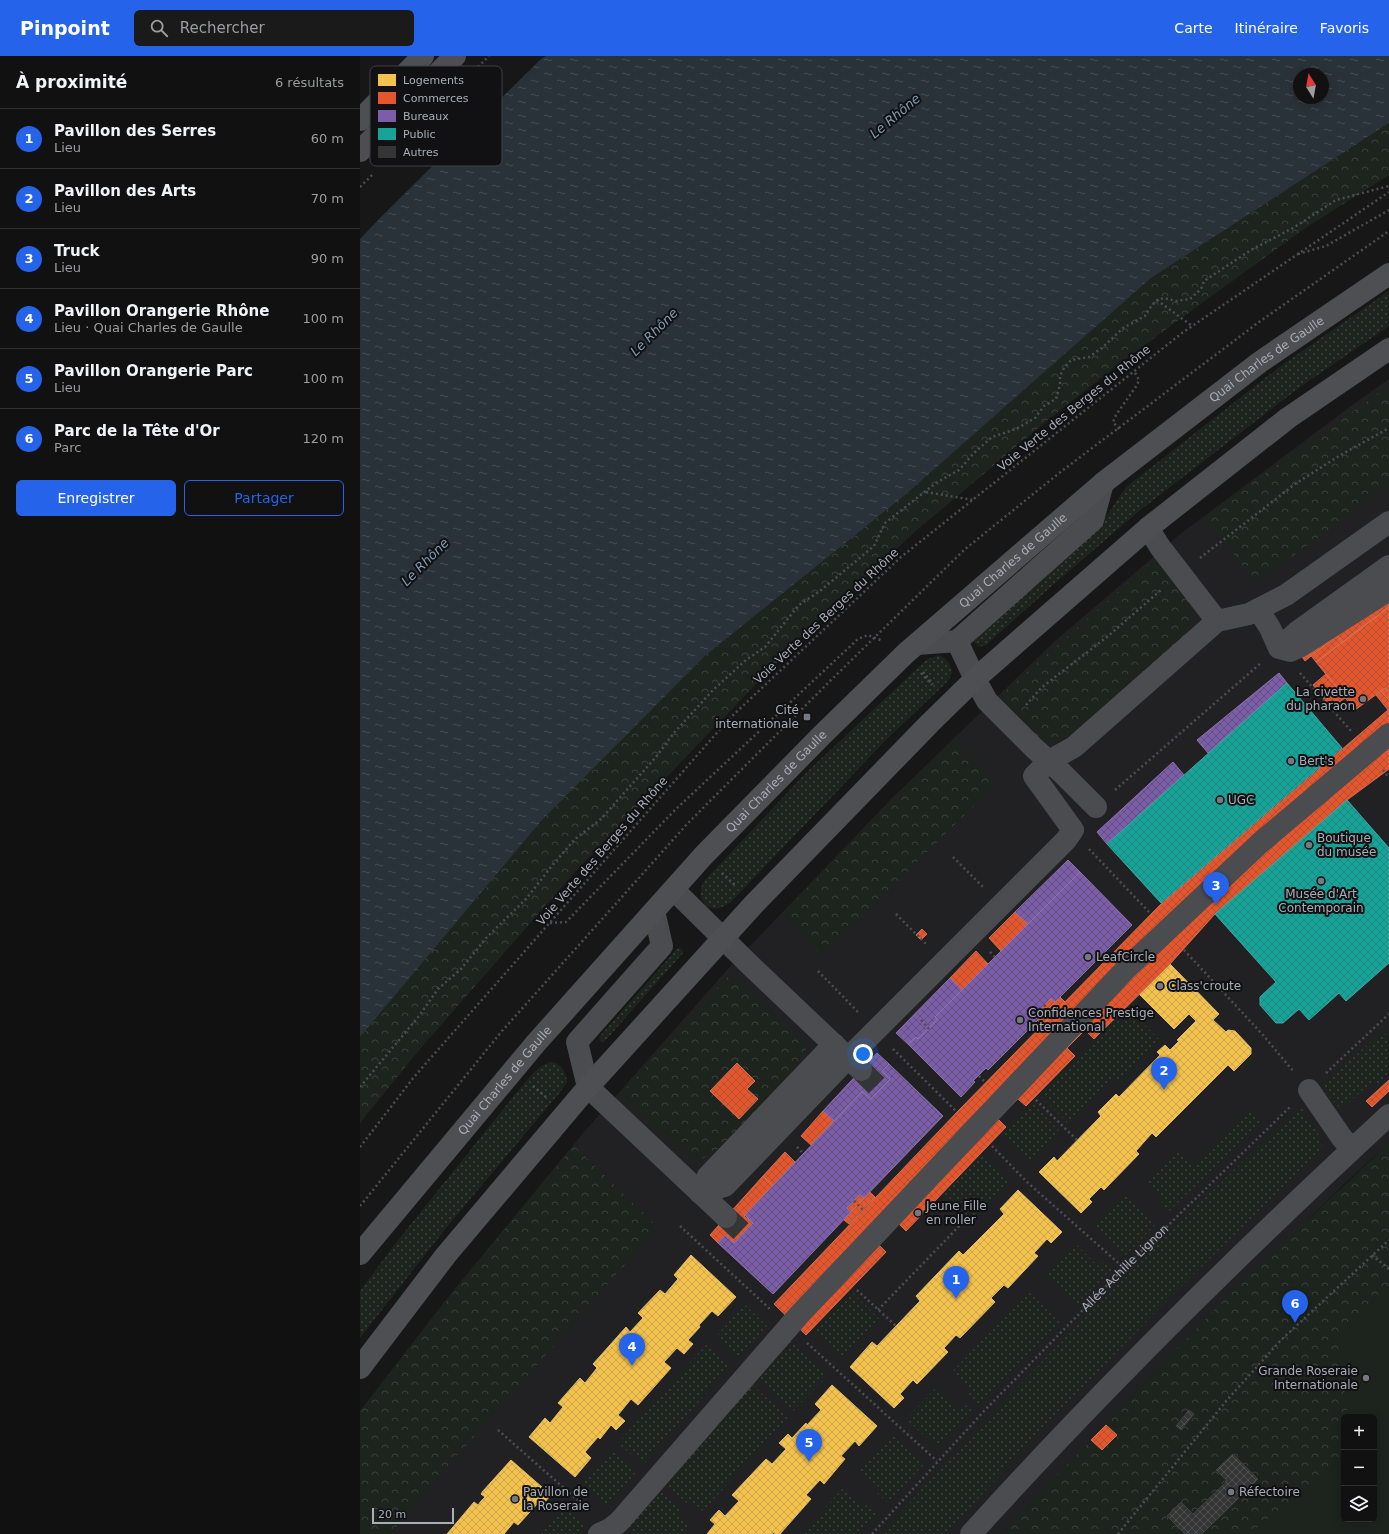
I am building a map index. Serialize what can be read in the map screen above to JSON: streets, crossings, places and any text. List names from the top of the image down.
{
  "streets": {
    "main road": ["Quai Charles de Gaulle"],
    "path": ["Voie Verte des Berges du Rhône", "Allée Achille Lignon"]
  },
  "water": ["Le Rhône"],
  "places": {
    "other": [
      "La civette du pharaon",
      "Bert's",
      "UGC",
      "Boutique du musée",
      "Musée d'Art Contemporain",
      "LeafCircle",
      "Class'croute",
      "Confidences Prestige International",
      "Jeune Fille en roller",
      "Grande Roseraie Internationale",
      "Réfectoire",
      "Pavillon de la Roseraie"
    ],
    "transit": ["Cité internationale"]
  },
  "legend": [
    "Logements",
    "Commerces",
    "Bureaux",
    "Public",
    "Autres"
  ],
  "scale_bar": "20 m",
  "north": "top",
  "page": {
    "header": "Pinpoint",
    "search": "Rechercher",
    "nav": ["Carte", "Itinéraire", "Favoris"],
    "heading": ["À proximité", "6 résultats"],
    "list": [
      {
        "mark": "1",
        "name": "Pavillon des Serres",
        "note": "Lieu",
        "value": "60 m"
      },
      {
        "mark": "2",
        "name": "Pavillon des Arts",
        "note": "Lieu",
        "value": "70 m"
      },
      {
        "mark": "3",
        "name": "Truck",
        "note": "Lieu",
        "value": "90 m"
      },
      {
        "mark": "4",
        "name": "Pavillon Orangerie Rhône",
        "note": "Lieu · Quai Charles de Gaulle",
        "value": "100 m"
      },
      {
        "mark": "5",
        "name": "Pavillon Orangerie Parc",
        "note": "Lieu",
        "value": "100 m"
      },
      {
        "mark": "6",
        "name": "Parc de la Tête d'Or",
        "note": "Parc",
        "value": "120 m"
      }
    ],
    "buttons": ["Enregistrer", "Partager"],
    "pins": [
      "3",
      "2",
      "1",
      "6",
      "4",
      "5"
    ],
    "map_buttons": ["+", "−"],
    "scale": "20 m"
  }
}
